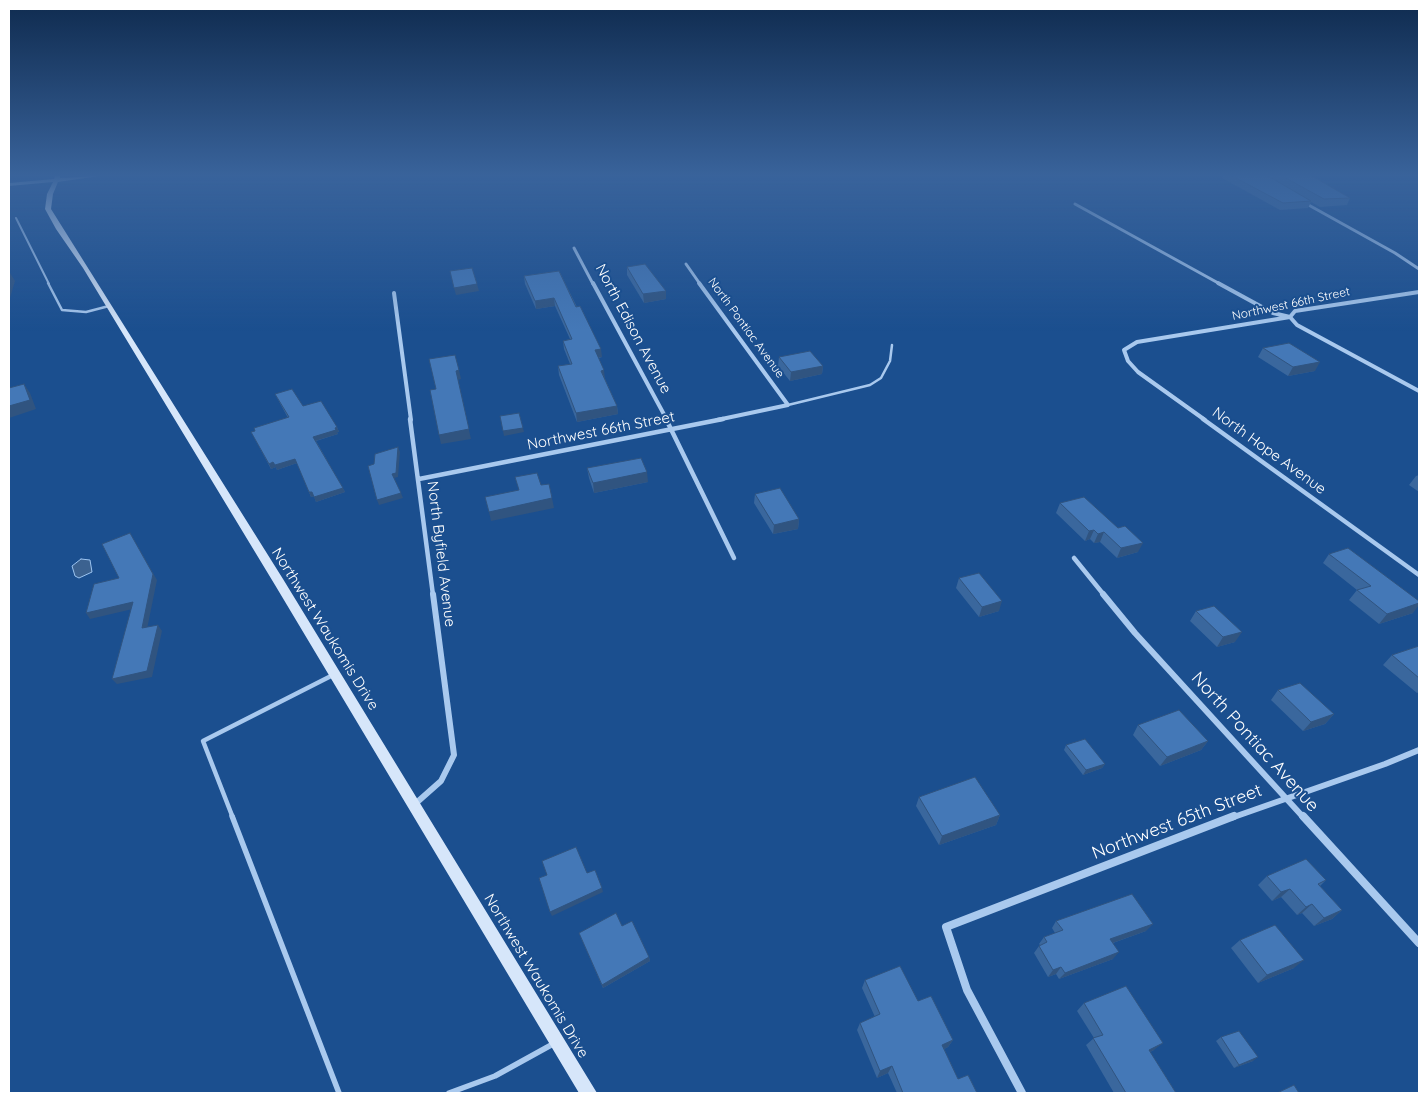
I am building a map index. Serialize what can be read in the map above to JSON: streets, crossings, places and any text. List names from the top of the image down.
{
  "streets": {
    "main road": ["Northwest Waukomis Drive"],
    "street": [
      "Northwest 66th Street",
      "North Pontiac Avenue",
      "North Edison Avenue",
      "North Hope Avenue",
      "North Byfield Avenue",
      "Northwest 65th Street"
    ]
  },
  "crossings": [
    ["Northwest 66th Street", "North Pontiac Avenue"],
    ["Northwest 66th Street", "North Edison Avenue"],
    ["Northwest 66th Street", "North Hope Avenue"],
    ["Northwest 66th Street", "North Byfield Avenue"],
    ["North Pontiac Avenue", "Northwest 65th Street"],
    ["North Byfield Avenue", "Northwest Waukomis Drive"]
  ]
}
